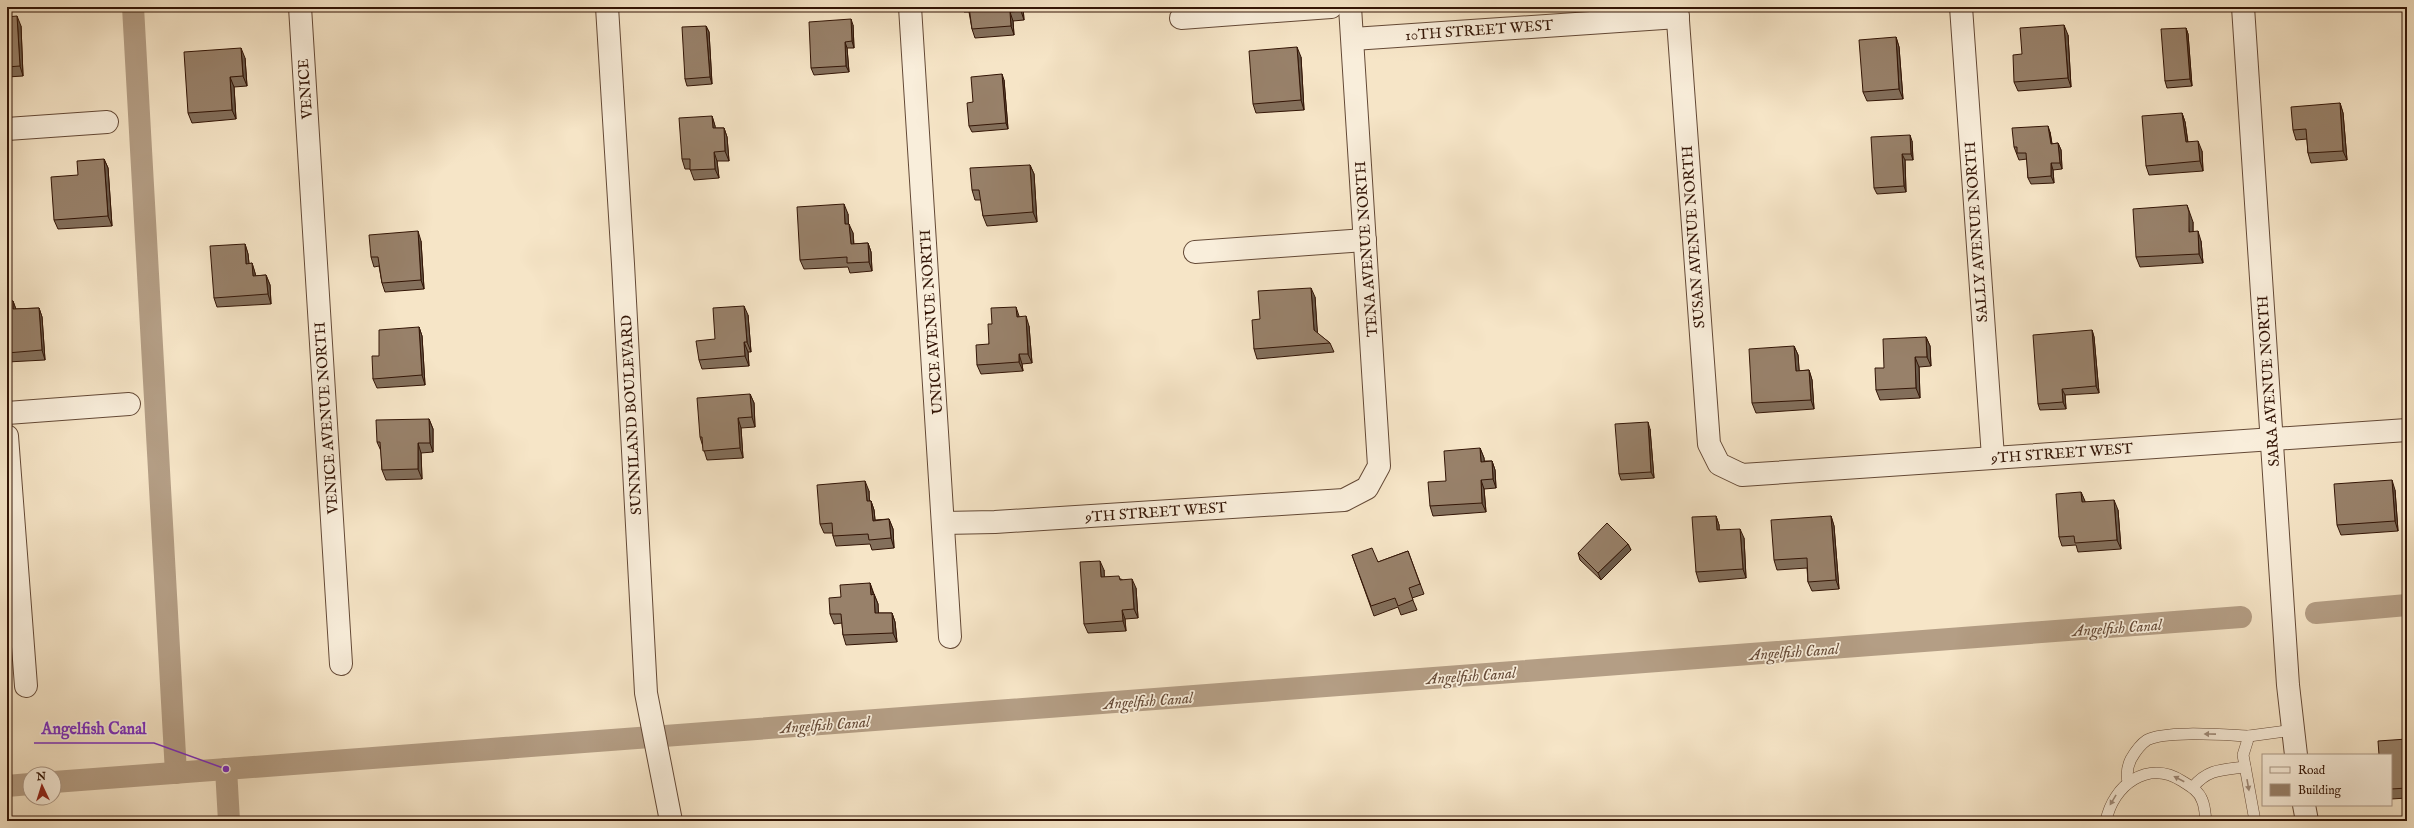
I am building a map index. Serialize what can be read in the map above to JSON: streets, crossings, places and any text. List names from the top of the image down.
{
  "streets": {
    "street": [
      "10TH STREET WEST",
      "VENICE",
      "SALLY AVENUE NORTH",
      "SUSAN AVENUE NORTH",
      "TENA AVENUE NORTH",
      "UNICE AVENUE NORTH",
      "SARA AVENUE NORTH",
      "SUNNILAND BOULEVARD",
      "VENICE AVENUE NORTH",
      "9TH STREET WEST"
    ]
  },
  "crossings": [
    ["10TH STREET WEST", "SUSAN AVENUE NORTH"],
    ["10TH STREET WEST", "TENA AVENUE NORTH"],
    ["VENICE", "VENICE AVENUE NORTH"],
    ["SALLY AVENUE NORTH", "9TH STREET WEST"],
    ["SUSAN AVENUE NORTH", "9TH STREET WEST"],
    ["TENA AVENUE NORTH", "9TH STREET WEST"],
    ["UNICE AVENUE NORTH", "9TH STREET WEST"],
    ["SARA AVENUE NORTH", "9TH STREET WEST"]
  ],
  "water": ["Angelfish Canal"],
  "places": ["Angelfish Canal"],
  "legend": ["Road", "Building"],
  "north": "top"
}
